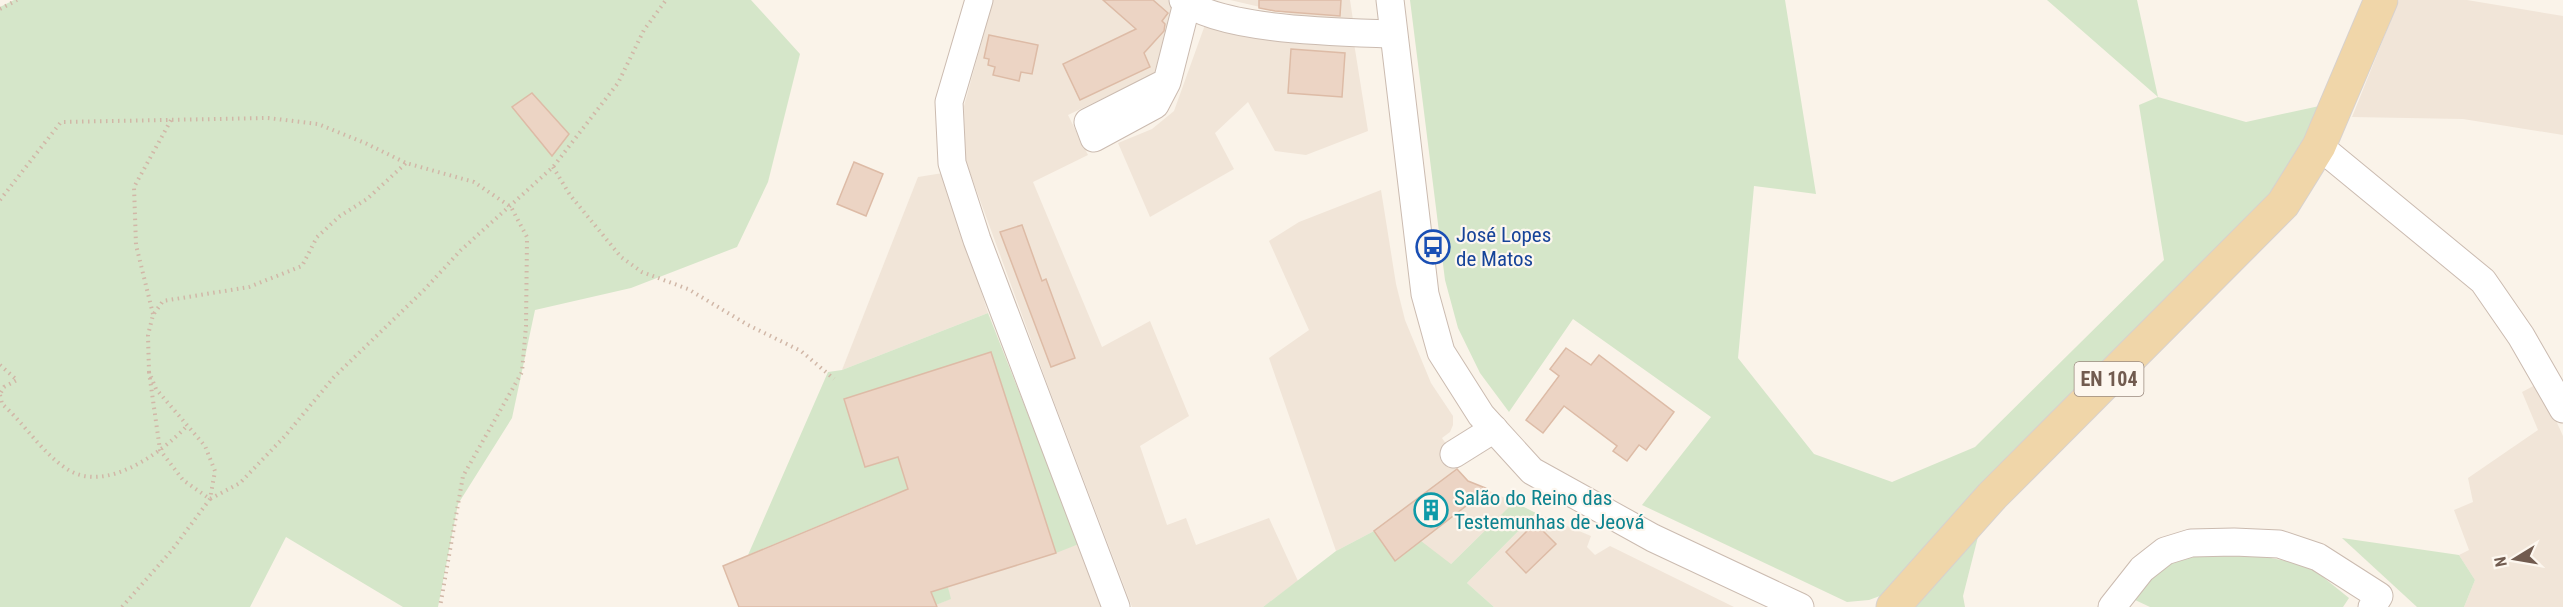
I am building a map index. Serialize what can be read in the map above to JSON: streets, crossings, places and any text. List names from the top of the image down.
{
  "streets": {
    "main road": ["EN 104"]
  },
  "places": {
    "bus stop": ["José Lopes de Matos"],
    "building": ["Salão do Reino das Testemunhas de Jeová"]
  },
  "north": "left"
}
